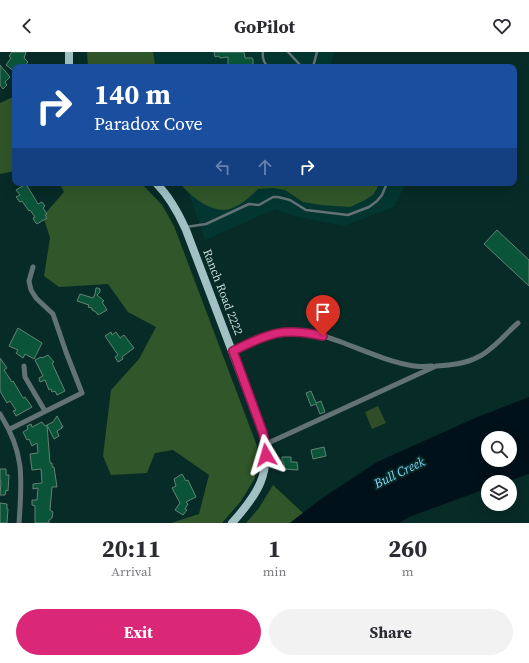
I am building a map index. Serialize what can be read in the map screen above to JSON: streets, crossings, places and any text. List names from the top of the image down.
{
  "streets": {
    "main road": ["Ranch Road 2222"]
  },
  "water": ["Bull Creek"],
  "page": {
    "header": "GoPilot",
    "turn": ["140 m", "Paradox Cove"],
    "eta": [
      "20:11",
      "Arrival",
      "1",
      "min",
      "260",
      "m"
    ],
    "buttons": ["Exit", "Share"]
  }
}
